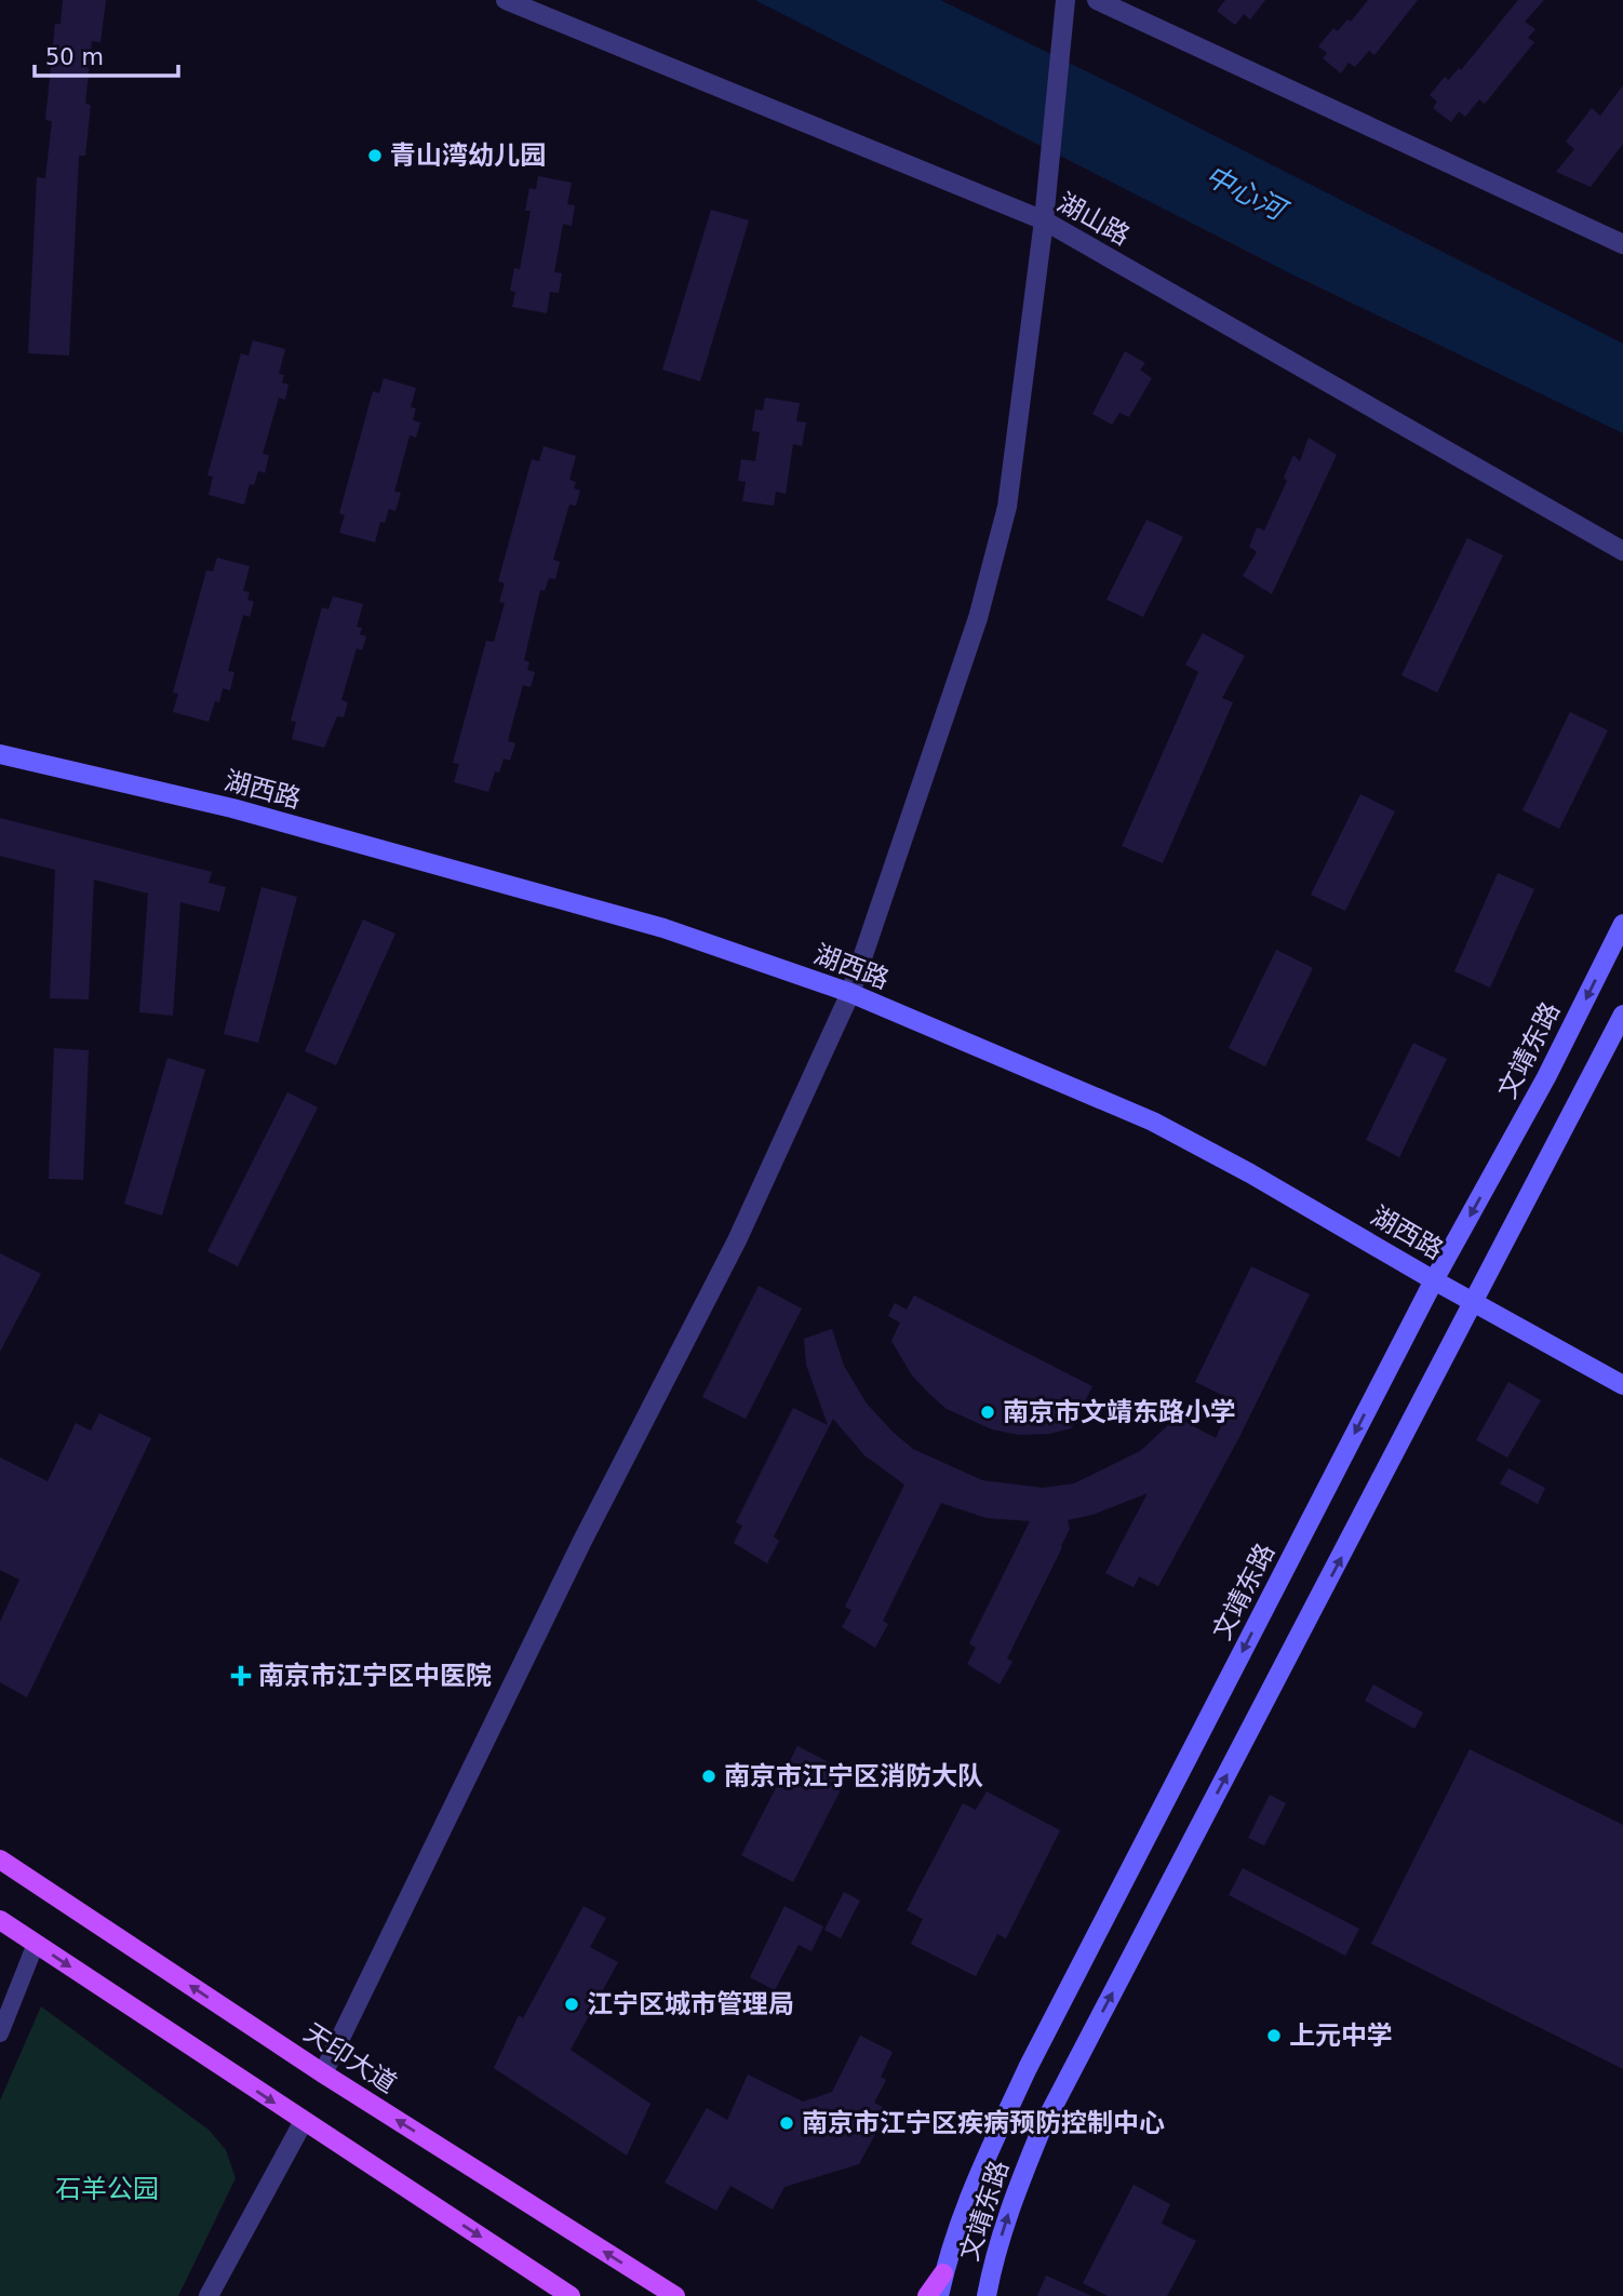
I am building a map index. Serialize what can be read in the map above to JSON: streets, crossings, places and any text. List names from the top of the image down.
{
  "streets": {
    "main road": ["湖西路", "文靖东路", "天印大道"],
    "street": ["湖山路"]
  },
  "crossings": [
    ["湖西路", "文靖东路"]
  ],
  "water": ["中心河"],
  "parks": ["石羊公园"],
  "places": {
    "other": [
      "青山湾幼儿园",
      "南京市文靖东路小学",
      "南京市江宁区消防大队",
      "江宁区城市管理局",
      "上元中学",
      "南京市江宁区疾病预防控制中心"
    ],
    "health": ["南京市江宁区中医院"]
  },
  "scale_bar": "50 m"
}
